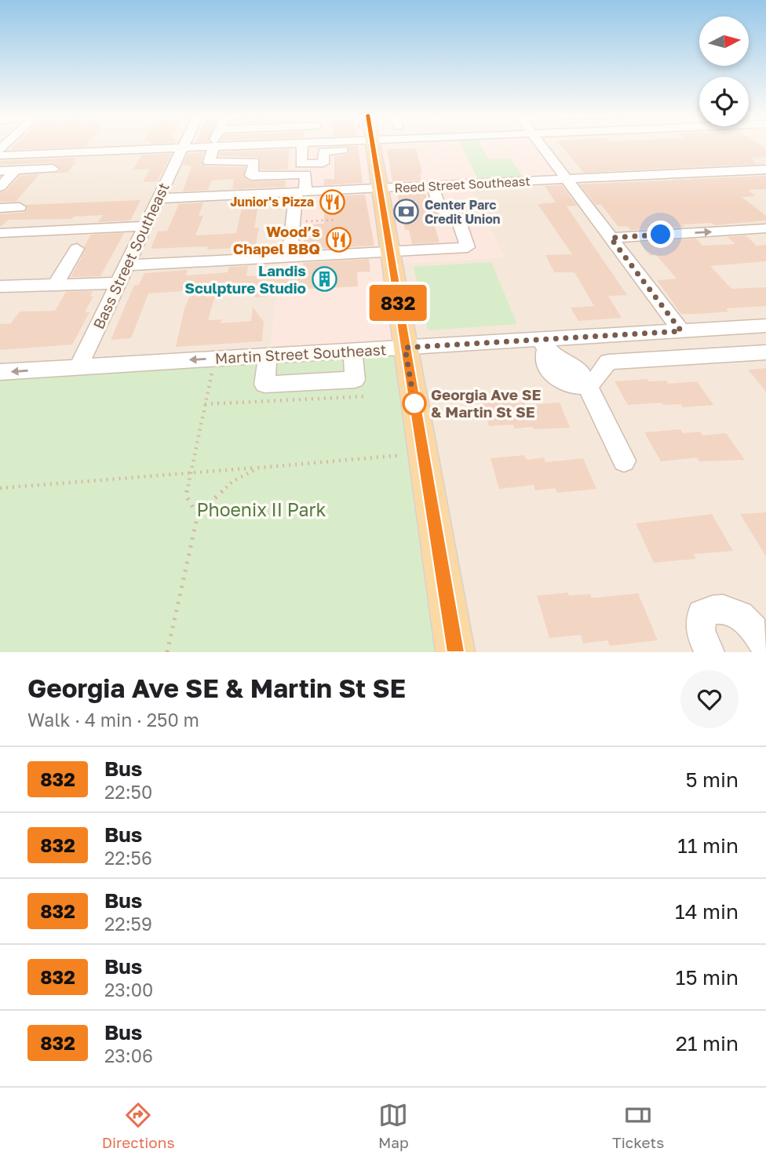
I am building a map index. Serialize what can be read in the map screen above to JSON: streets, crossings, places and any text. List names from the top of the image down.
{
  "streets": {
    "street": ["Reed Street Southeast", "Bass Street Southeast", "Martin Street Southeast"]
  },
  "crossings": [
    ["Reed Street Southeast", "Bass Street Southeast"],
    ["Bass Street Southeast", "Martin Street Southeast"]
  ],
  "parks": ["Phoenix II Park"],
  "places": {
    "restaurant": ["Junior's Pizza", "Wood’s Chapel BBQ"],
    "bank": ["Center Parc Credit Union"],
    "building": ["Landis Sculpture Studio"],
    "other": ["Georgia Ave SE & Martin St SE"]
  },
  "lines": ["bus line 832"],
  "north": "right",
  "page": {
    "on_map": "832",
    "heading": ["Georgia Ave SE & Martin St SE", "Walk · 4 min · 250 m"],
    "list": [
      {
        "mark": "832",
        "name": "Bus",
        "note": "22:50",
        "value": "5 min"
      },
      {
        "mark": "832",
        "name": "Bus",
        "note": "22:56",
        "value": "11 min"
      },
      {
        "mark": "832",
        "name": "Bus",
        "note": "22:59",
        "value": "14 min"
      },
      {
        "mark": "832",
        "name": "Bus",
        "note": "23:00",
        "value": "15 min"
      },
      {
        "mark": "832",
        "name": "Bus",
        "note": "23:06",
        "value": "21 min"
      }
    ],
    "tabs": ["Directions", "Map", "Tickets"]
  }
}
